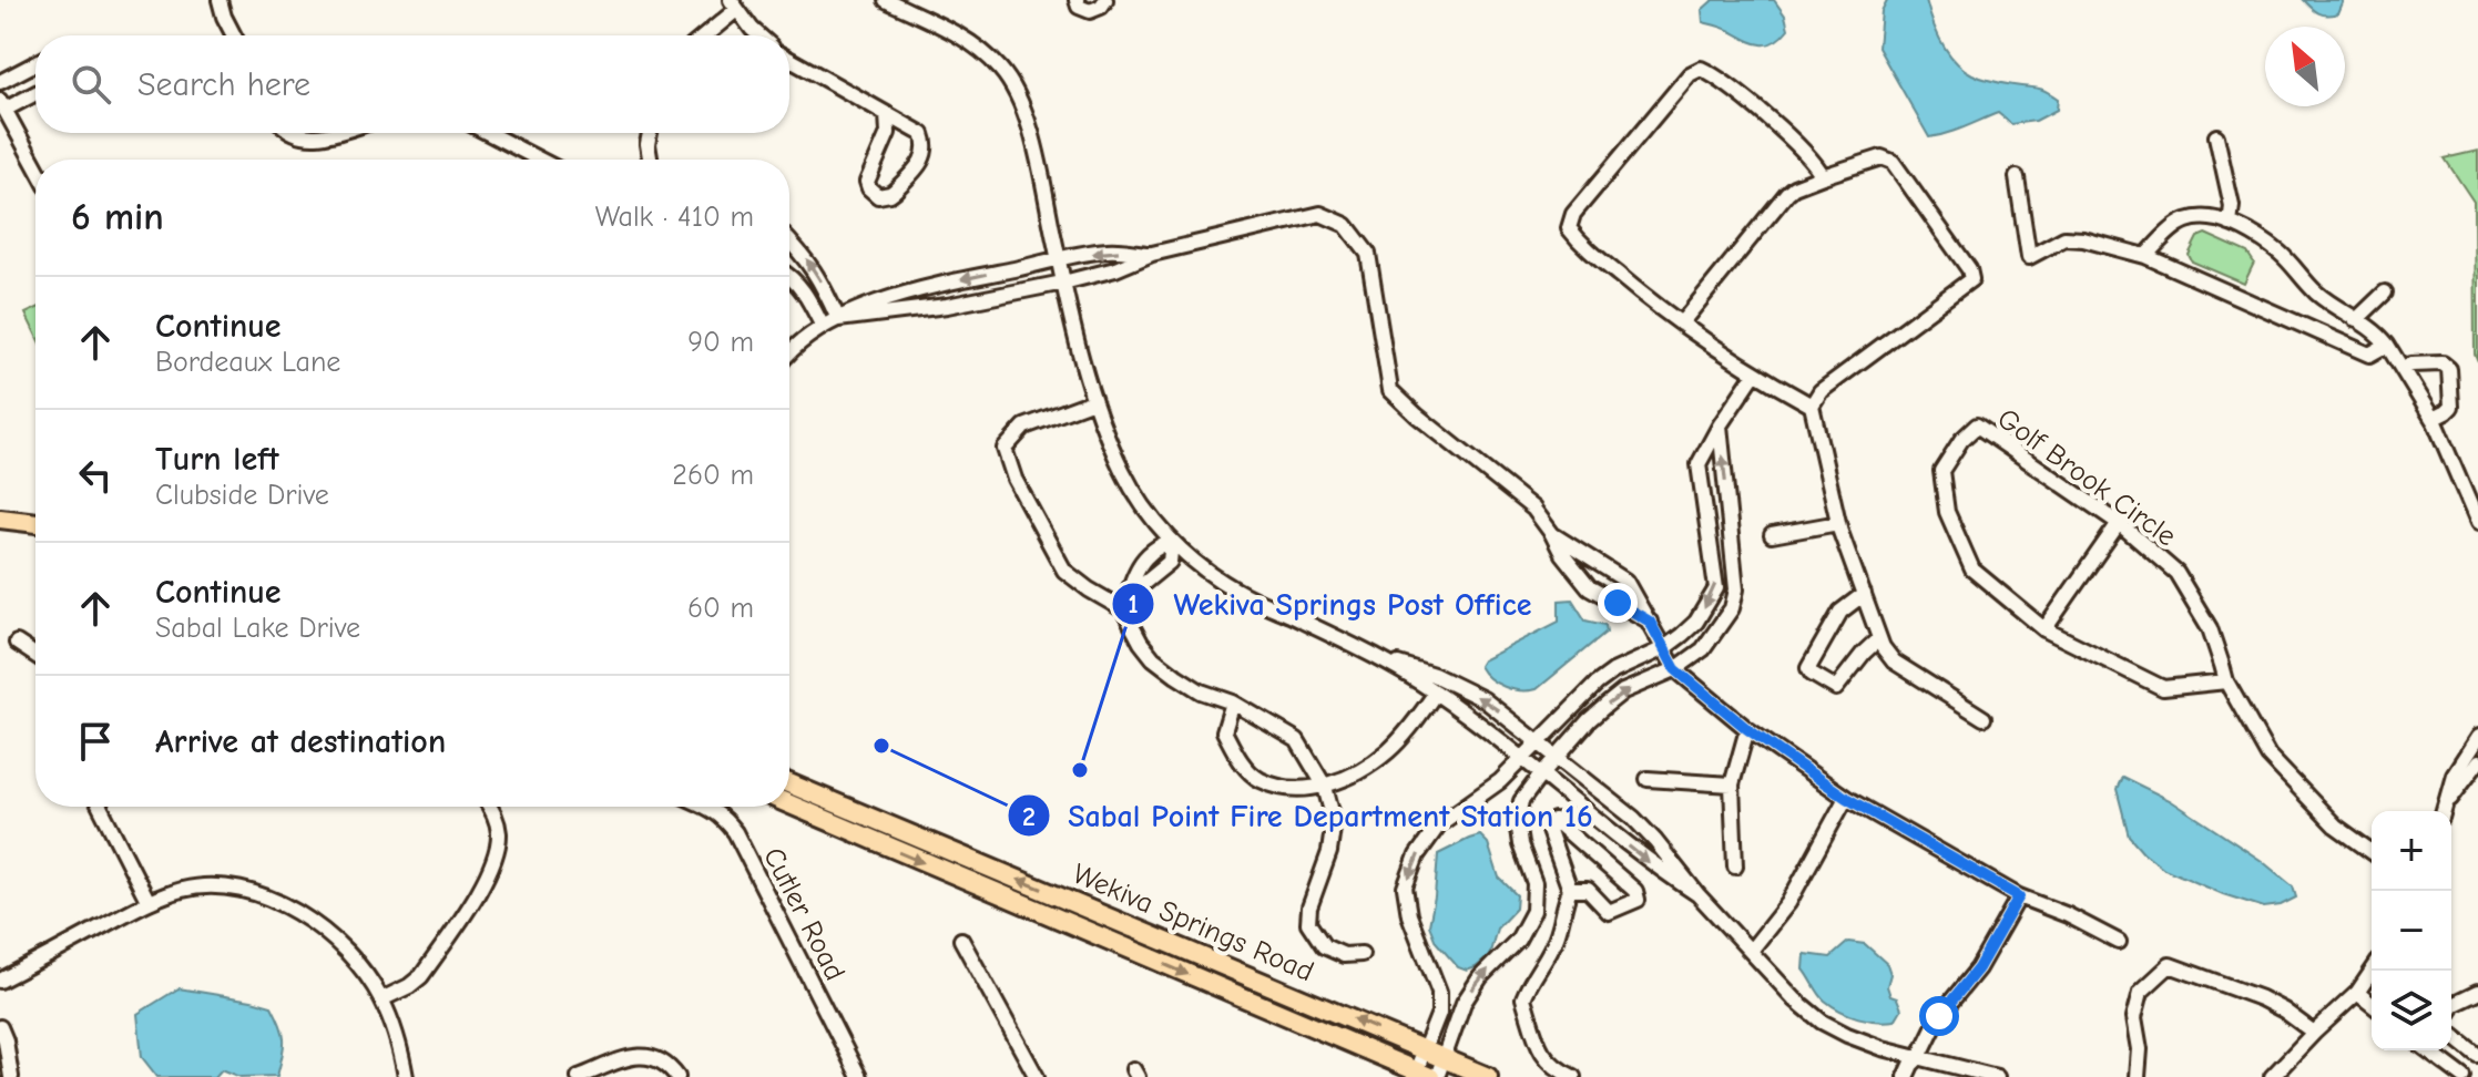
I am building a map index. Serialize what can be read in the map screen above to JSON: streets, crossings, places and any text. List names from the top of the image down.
{
  "streets": {
    "main road": ["Wekiva Springs Road"],
    "street": ["Golf Brook Circle", "Cutler Road"]
  },
  "places": ["Sabal Point Fire Department Station 16", "Wekiva Springs Post Office"],
  "north": "top left",
  "page": {
    "search": "Search here",
    "heading": ["6 min", "Walk · 410 m"],
    "list": [
      ["Continue", "Bordeaux Lane", "90 m"],
      ["Turn left", "Clubside Drive", "260 m"],
      ["Continue", "Sabal Lake Drive", "60 m"],
      "Arrive at destination"
    ],
    "map_buttons": ["+", "−"]
  }
}
